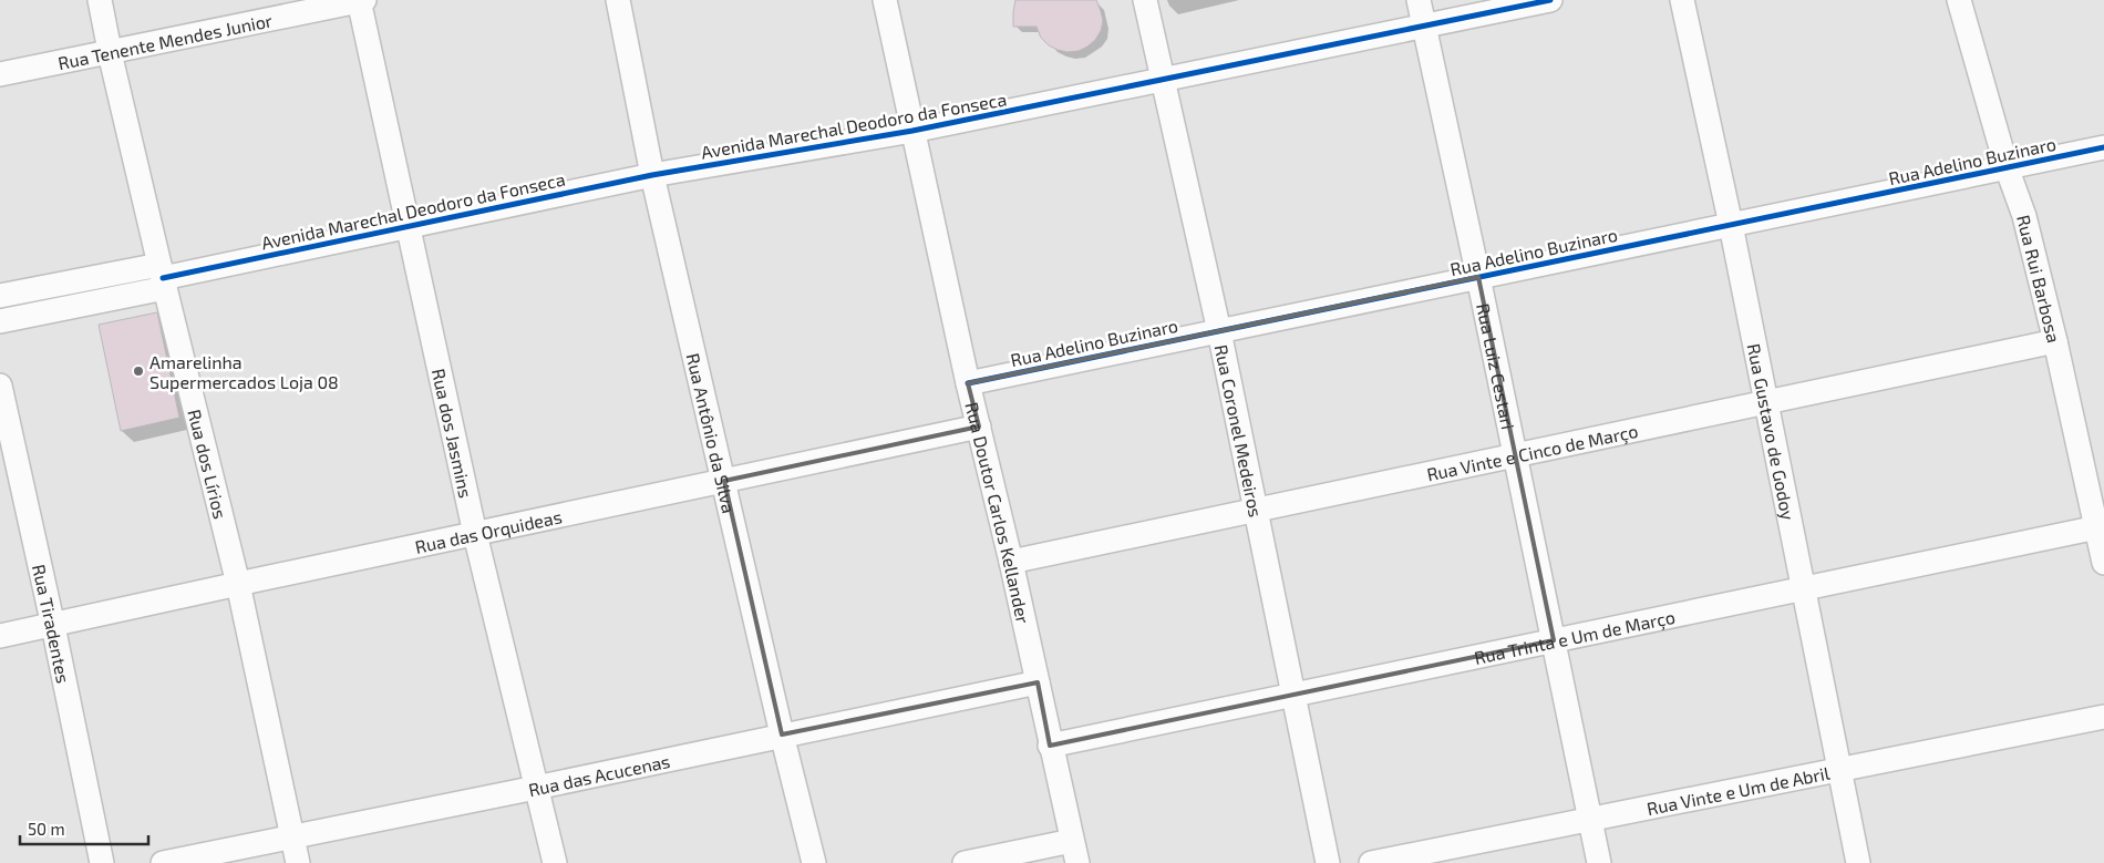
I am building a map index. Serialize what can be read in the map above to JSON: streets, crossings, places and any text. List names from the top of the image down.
{
  "streets": {
    "street": [
      "Rua Tenente Mendes Junior",
      "Avenida Marechal Deodoro da Fonseca",
      "Rua Adelino Buzinaro",
      "Rua Rui Barbosa",
      "Rua Luiz Cestari",
      "Rua Coronel Medeiros",
      "Rua Gustavo de Godoy",
      "Rua dos Jasmins",
      "Rua Antônio da Silva",
      "Rua Vinte e Cinco de Março",
      "Rua dos Lírios",
      "Rua Doutor Carlos Kellander",
      "Rua das Orquideas",
      "Rua Tiradentes",
      "Rua Trinta e Um de Março",
      "Rua das Acucenas",
      "Rua Vinte e Um de Abril"
    ]
  },
  "crossings": [
    ["Rua Tenente Mendes Junior", "Rua dos Jasmins"],
    ["Rua Tenente Mendes Junior", "Rua dos Lírios"],
    ["Avenida Marechal Deodoro da Fonseca", "Rua Luiz Cestari"],
    ["Avenida Marechal Deodoro da Fonseca", "Rua Coronel Medeiros"],
    ["Avenida Marechal Deodoro da Fonseca", "Rua dos Jasmins"],
    ["Avenida Marechal Deodoro da Fonseca", "Rua Antônio da Silva"],
    ["Avenida Marechal Deodoro da Fonseca", "Rua dos Lírios"],
    ["Avenida Marechal Deodoro da Fonseca", "Rua Doutor Carlos Kellander"],
    ["Rua Adelino Buzinaro", "Rua Rui Barbosa"],
    ["Rua Adelino Buzinaro", "Rua Luiz Cestari"],
    ["Rua Adelino Buzinaro", "Rua Coronel Medeiros"],
    ["Rua Adelino Buzinaro", "Rua Gustavo de Godoy"],
    ["Rua Adelino Buzinaro", "Rua Doutor Carlos Kellander"],
    ["Rua Rui Barbosa", "Rua Vinte e Cinco de Março"],
    ["Rua Rui Barbosa", "Rua Trinta e Um de Março"],
    ["Rua Luiz Cestari", "Rua Vinte e Cinco de Março"],
    ["Rua Luiz Cestari", "Rua Trinta e Um de Março"],
    ["Rua Luiz Cestari", "Rua Vinte e Um de Abril"],
    ["Rua Coronel Medeiros", "Rua Vinte e Cinco de Março"],
    ["Rua Coronel Medeiros", "Rua Trinta e Um de Março"],
    ["Rua Gustavo de Godoy", "Rua Vinte e Cinco de Março"],
    ["Rua Gustavo de Godoy", "Rua Trinta e Um de Março"],
    ["Rua Gustavo de Godoy", "Rua Vinte e Um de Abril"],
    ["Rua dos Jasmins", "Rua das Orquideas"],
    ["Rua dos Jasmins", "Rua das Acucenas"],
    ["Rua Antônio da Silva", "Rua das Orquideas"],
    ["Rua Antônio da Silva", "Rua das Acucenas"],
    ["Rua Vinte e Cinco de Março", "Rua Doutor Carlos Kellander"],
    ["Rua dos Lírios", "Rua das Orquideas"],
    ["Rua dos Lírios", "Rua das Acucenas"],
    ["Rua Doutor Carlos Kellander", "Rua das Orquideas"],
    ["Rua Doutor Carlos Kellander", "Rua Trinta e Um de Março"],
    ["Rua Doutor Carlos Kellander", "Rua das Acucenas"],
    ["Rua das Orquideas", "Rua Tiradentes"]
  ],
  "places": ["Amarelinha Supermercados Loja 08"],
  "scale_bar": "50 m"
}
